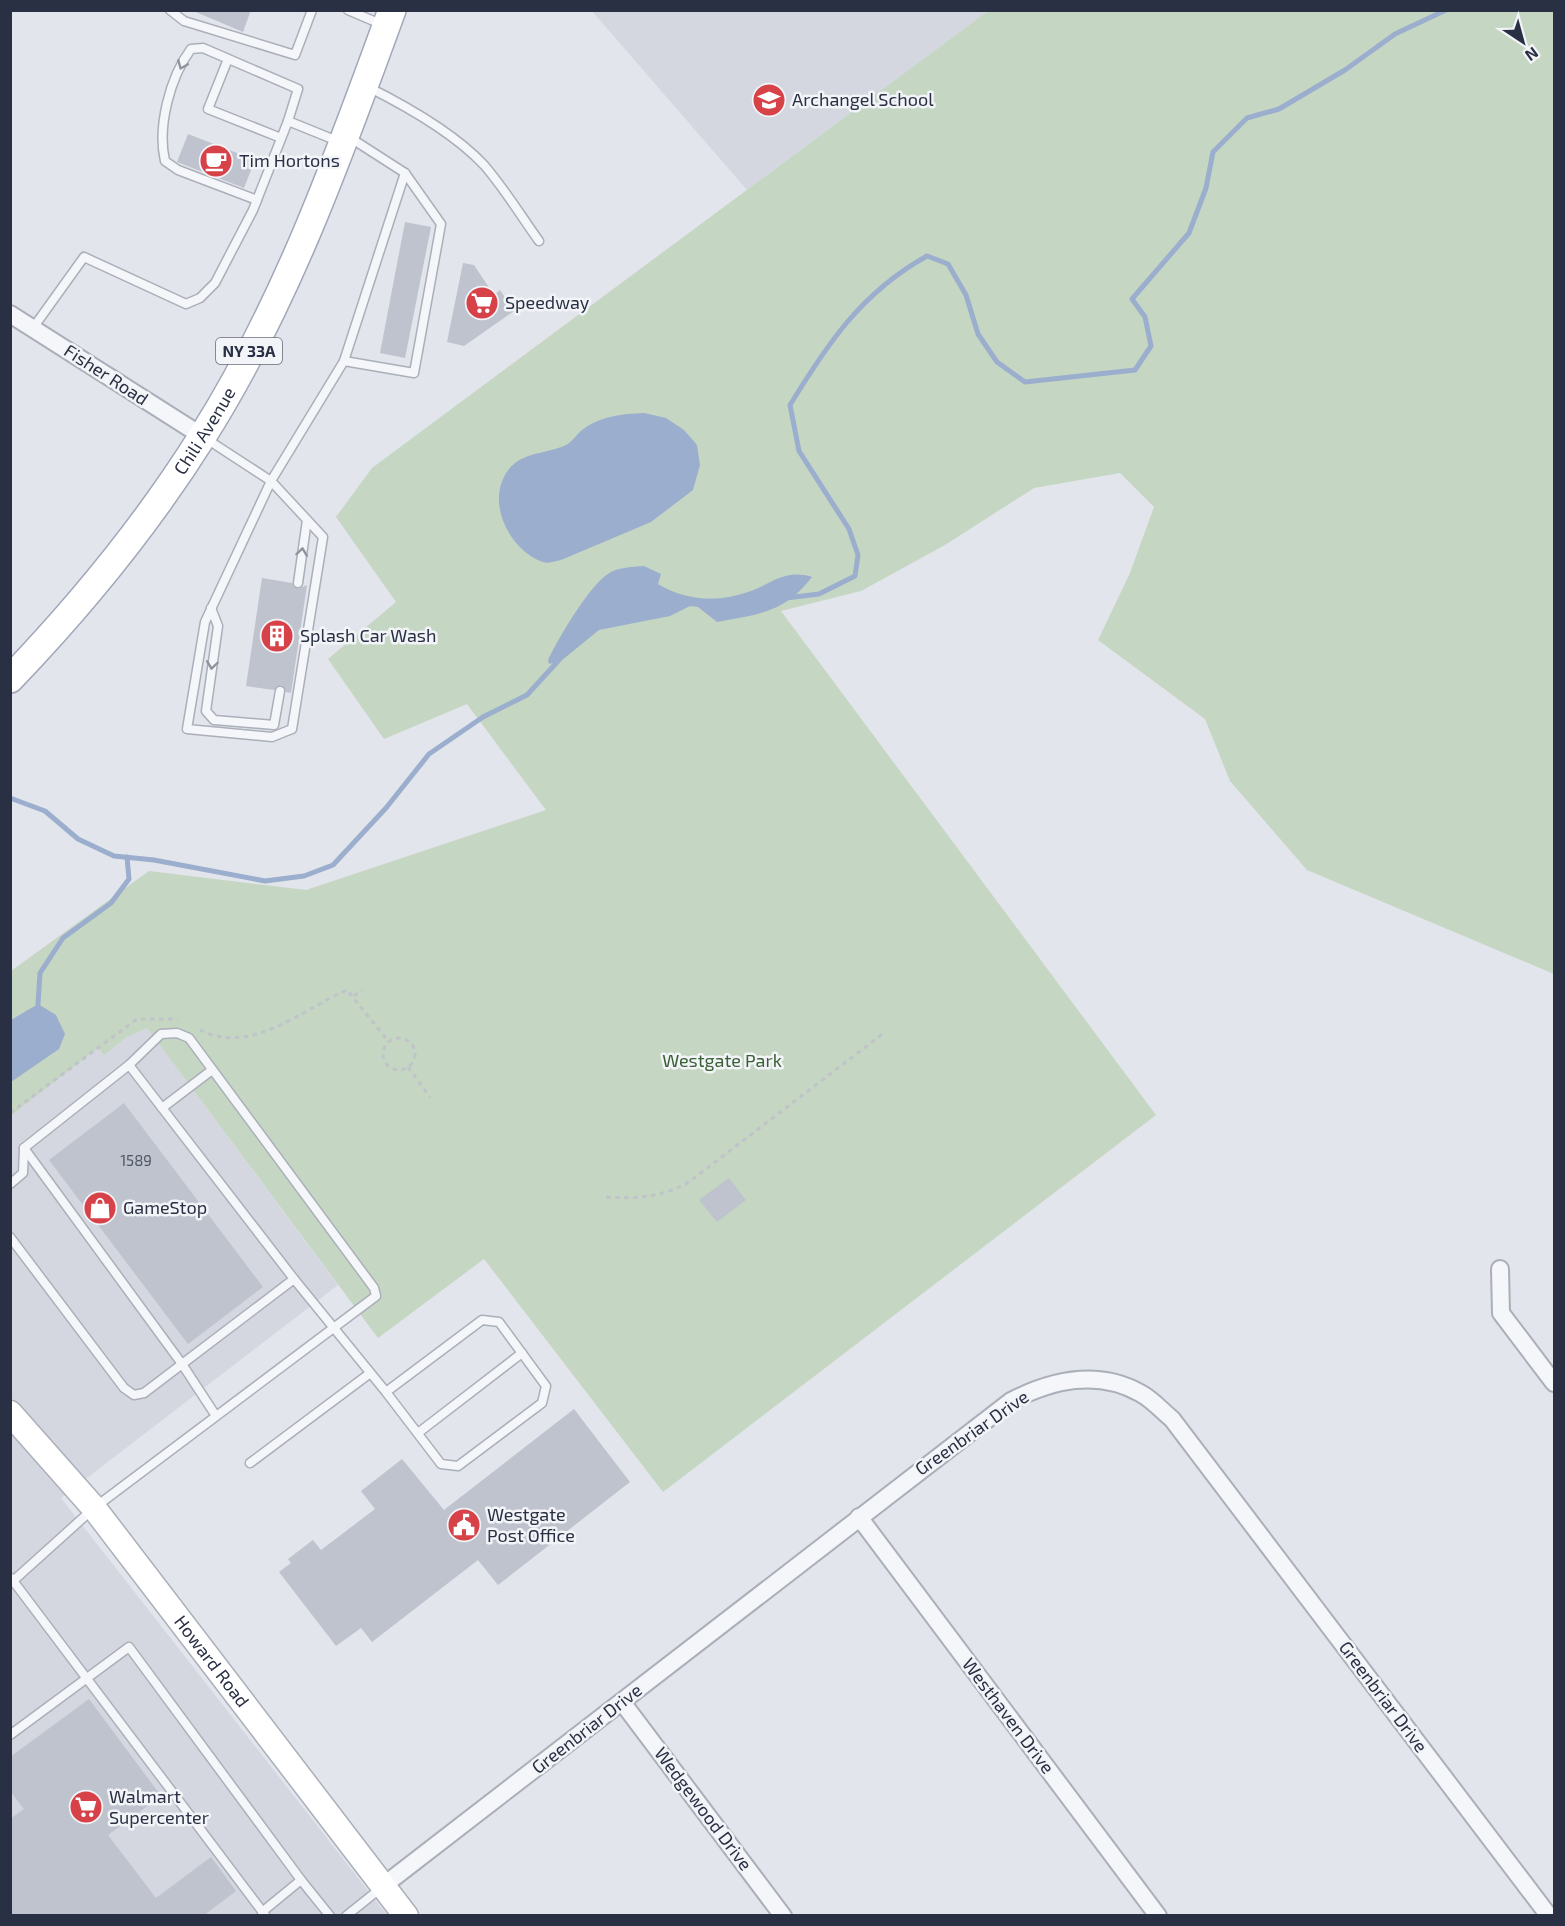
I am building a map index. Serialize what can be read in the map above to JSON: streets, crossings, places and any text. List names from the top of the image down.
{
  "streets": {
    "main road": ["NY 33A", "Chili Avenue", "Howard Road"],
    "street": [
      "Fisher Road",
      "Greenbriar Drive",
      "Westhaven Drive",
      "Wedgewood Drive"
    ]
  },
  "crossings": [
    ["Fisher Road", "Chili Avenue"],
    ["Greenbriar Drive", "Howard Road"],
    ["Greenbriar Drive", "Westhaven Drive"],
    ["Greenbriar Drive", "Wedgewood Drive"]
  ],
  "parks": ["Westgate Park"],
  "places": {
    "school or university": ["Archangel School"],
    "cafe": ["Tim Hortons"],
    "supermarket": ["Speedway", "Walmart Supercenter"],
    "building": ["Splash Car Wash"],
    "shop": ["GameStop"],
    "public building": ["Westgate Post Office"]
  },
  "house_numbers": ["1589"],
  "north": "bottom right"
}
